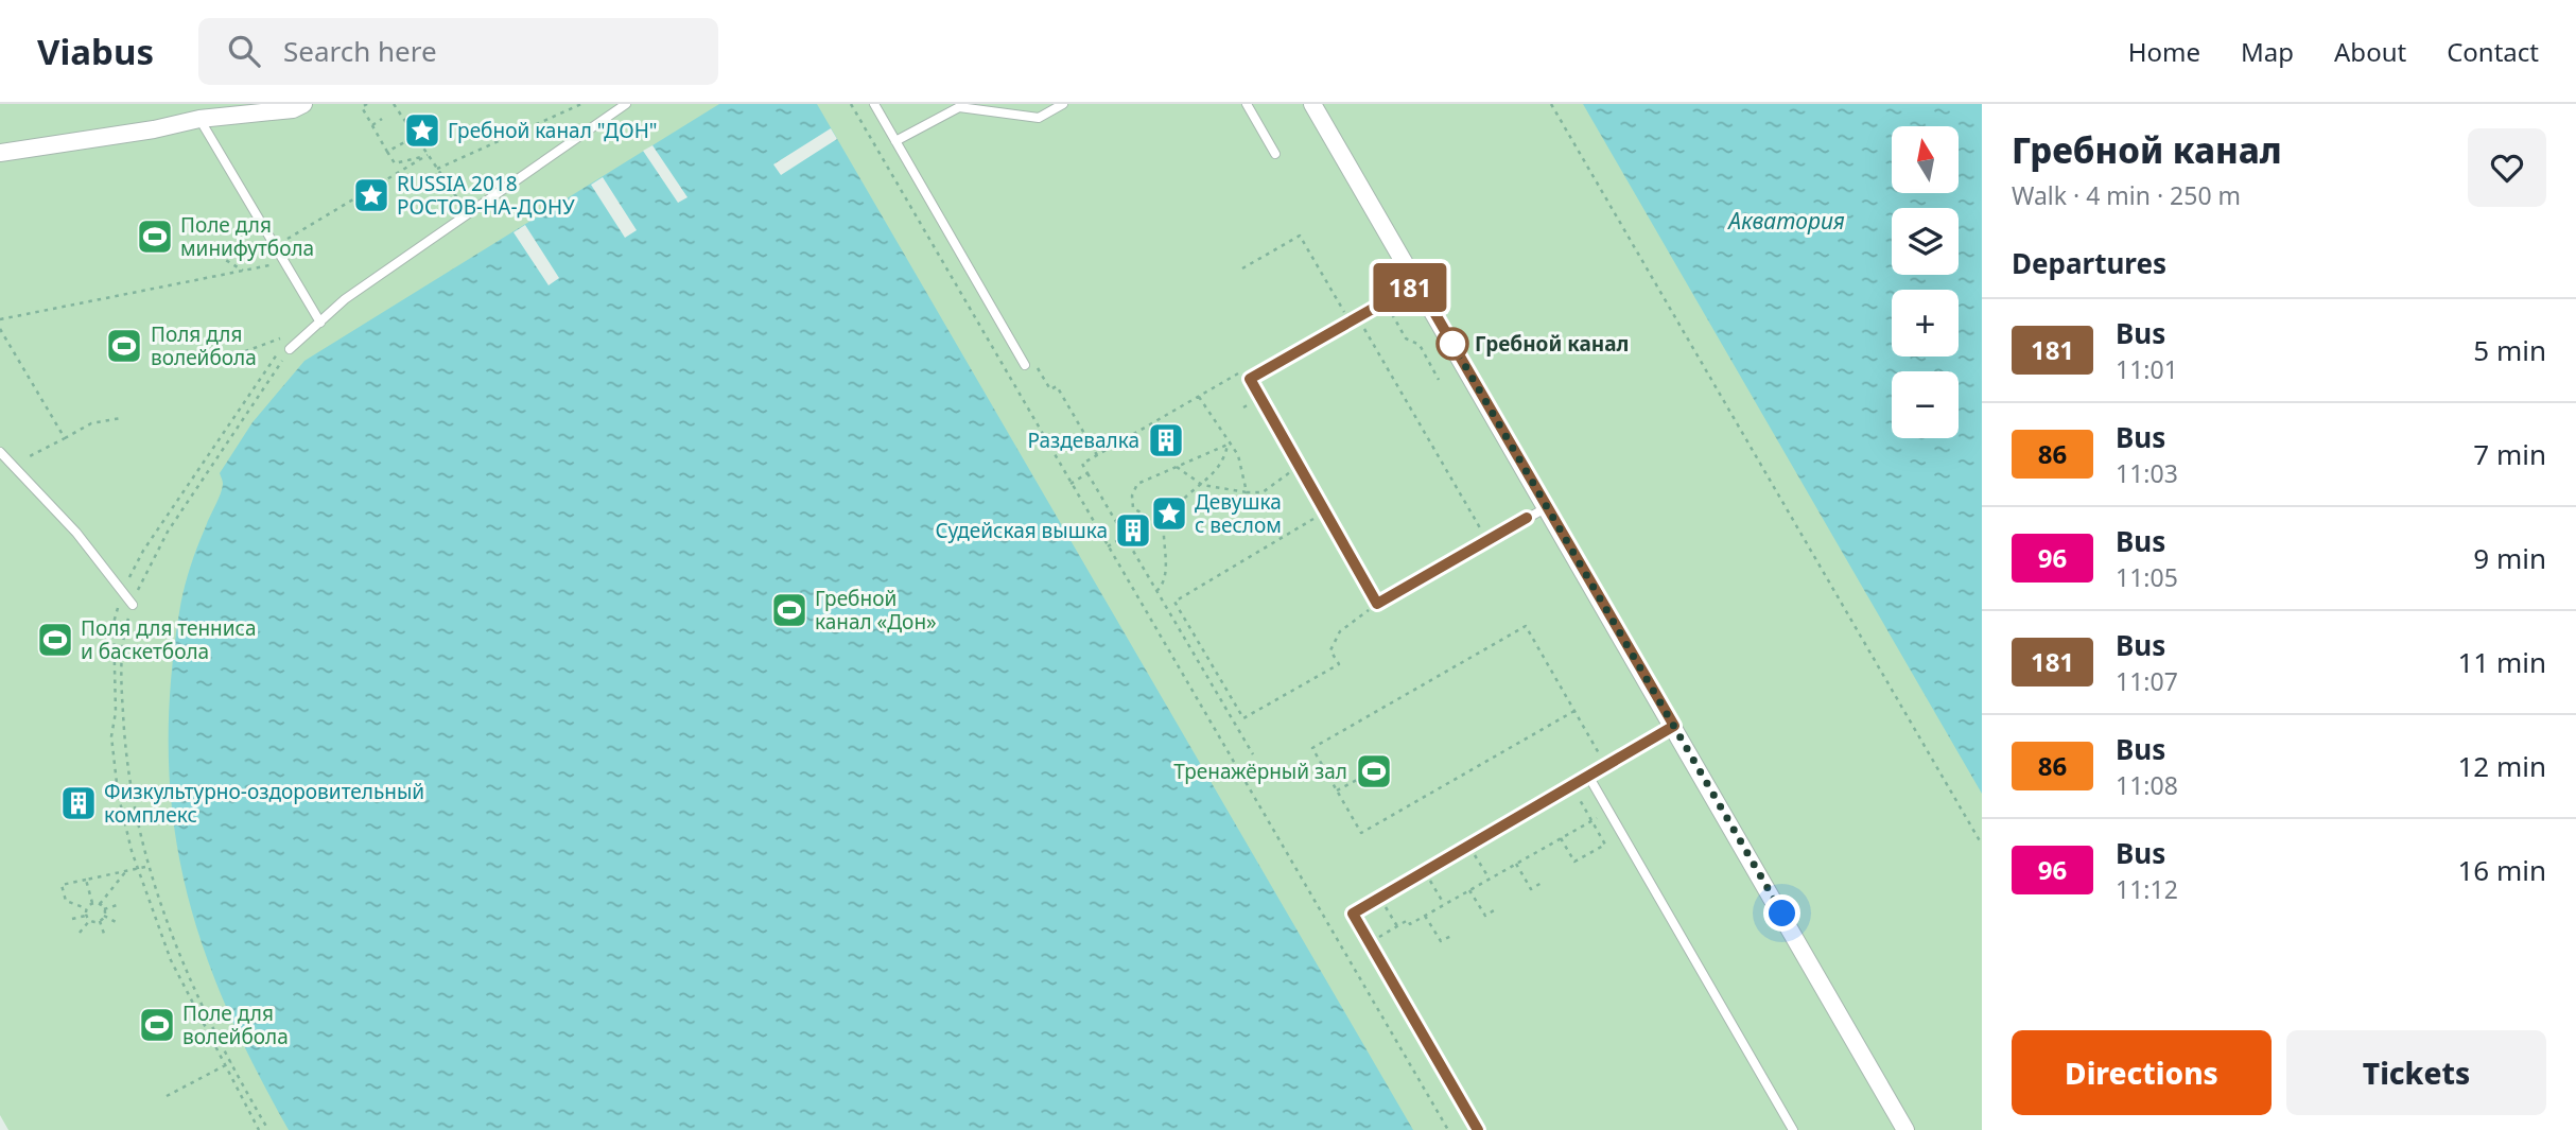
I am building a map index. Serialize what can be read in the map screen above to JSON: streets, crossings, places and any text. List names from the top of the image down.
{
  "water": ["Акватория"],
  "places": {
    "place": ["Гребной канал \"ДОН\"", "RUSSIA 2018 РОСТОВ-НА-ДОНУ", "Девушка с веслом"],
    "sports": [
      "Поле для минифутбола",
      "Поля для волейбола",
      "Гребной канал «Дон»",
      "Поля для тенниса и баскетбола",
      "Тренажёрный зал",
      "Поле для волейбола"
    ],
    "other": ["Гребной канал"],
    "building": ["Раздевалка", "Судейская вышка", "Физкультурно-оздоровительный комплекс"]
  },
  "lines": ["bus line 181"],
  "north": "top",
  "page": {
    "header": "Viabus",
    "search": "Search here",
    "nav": [
      "Home",
      "Map",
      "About",
      "Contact"
    ],
    "on_map": "181",
    "heading": [
      ["Гребной канал", "Walk · 4 min · 250 m"],
      "Departures"
    ],
    "map_buttons": ["+", "−"],
    "list": [
      {
        "mark": "181",
        "name": "Bus",
        "note": "11:01",
        "value": "5 min"
      },
      {
        "mark": "86",
        "name": "Bus",
        "note": "11:03",
        "value": "7 min"
      },
      {
        "mark": "96",
        "name": "Bus",
        "note": "11:05",
        "value": "9 min"
      },
      {
        "mark": "181",
        "name": "Bus",
        "note": "11:07",
        "value": "11 min"
      },
      {
        "mark": "86",
        "name": "Bus",
        "note": "11:08",
        "value": "12 min"
      },
      {
        "mark": "96",
        "name": "Bus",
        "note": "11:12",
        "value": "16 min"
      }
    ],
    "buttons": ["Directions", "Tickets"]
  }
}
